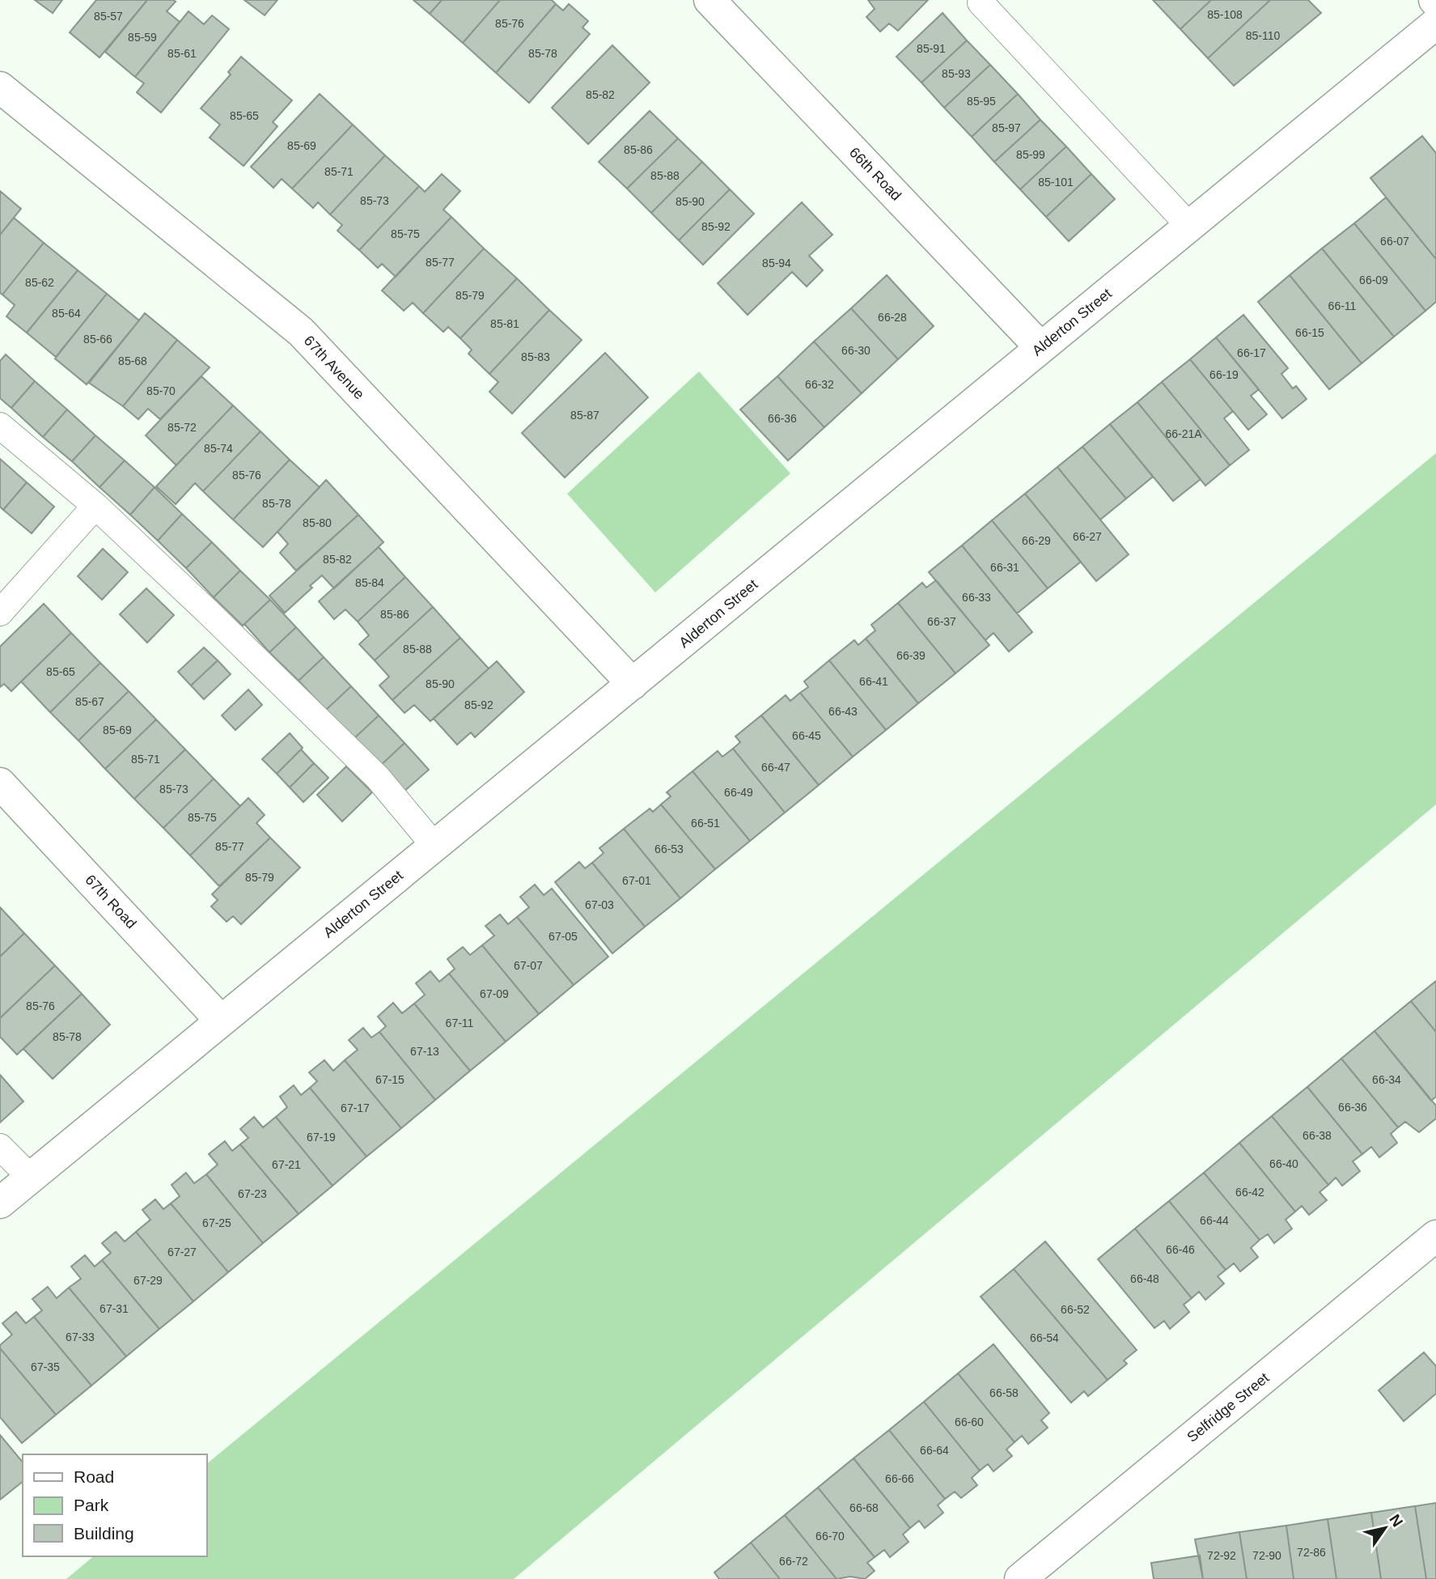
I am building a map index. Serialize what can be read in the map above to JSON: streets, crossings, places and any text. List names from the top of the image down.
{
  "streets": {
    "street": [
      "66th Road",
      "Alderton Street",
      "67th Avenue",
      "67th Road",
      "Selfridge Street"
    ]
  },
  "crossings": [
    ["66th Road", "Alderton Street"],
    ["Alderton Street", "67th Avenue"],
    ["Alderton Street", "67th Road"]
  ],
  "house_numbers": [
    "85-108",
    "85-57",
    "85-76",
    "85-110",
    "85-59",
    "85-91",
    "85-61",
    "85-78",
    "85-93",
    "85-82",
    "85-95",
    "85-65",
    "85-97",
    "85-69",
    "85-86",
    "85-99",
    "85-71",
    "85-88",
    "85-101",
    "85-73",
    "85-90",
    "85-92",
    "85-75",
    "66-07",
    "85-77",
    "85-94",
    "66-09",
    "85-62",
    "85-79",
    "66-11",
    "85-64",
    "66-28",
    "85-81",
    "66-15",
    "85-66",
    "66-30",
    "66-17",
    "85-83",
    "85-68",
    "66-19",
    "66-32",
    "85-70",
    "85-87",
    "66-36",
    "85-72",
    "66-21A",
    "85-74",
    "85-76",
    "85-78",
    "85-80",
    "66-27",
    "66-29",
    "85-82",
    "66-31",
    "85-84",
    "66-33",
    "85-86",
    "66-37",
    "85-88",
    "66-39",
    "85-65",
    "66-41",
    "85-90",
    "85-67",
    "85-92",
    "66-43",
    "85-69",
    "66-45",
    "85-71",
    "66-47",
    "85-73",
    "66-49",
    "85-75",
    "66-51",
    "85-77",
    "66-53",
    "85-79",
    "67-01",
    "67-03",
    "67-05",
    "67-07",
    "67-09",
    "85-76",
    "67-11",
    "85-78",
    "67-13",
    "67-15",
    "66-34",
    "66-36",
    "67-17",
    "66-38",
    "67-19",
    "66-40",
    "67-21",
    "66-42",
    "67-23",
    "66-44",
    "67-25",
    "66-46",
    "67-27",
    "66-48",
    "67-29",
    "67-31",
    "66-52",
    "67-33",
    "66-54",
    "67-35",
    "66-58",
    "66-60",
    "66-64",
    "66-66",
    "66-68",
    "66-70",
    "72-86",
    "72-92",
    "72-90",
    "66-72"
  ],
  "legend": ["Road", "Park", "Building"],
  "north": "top right"
}
